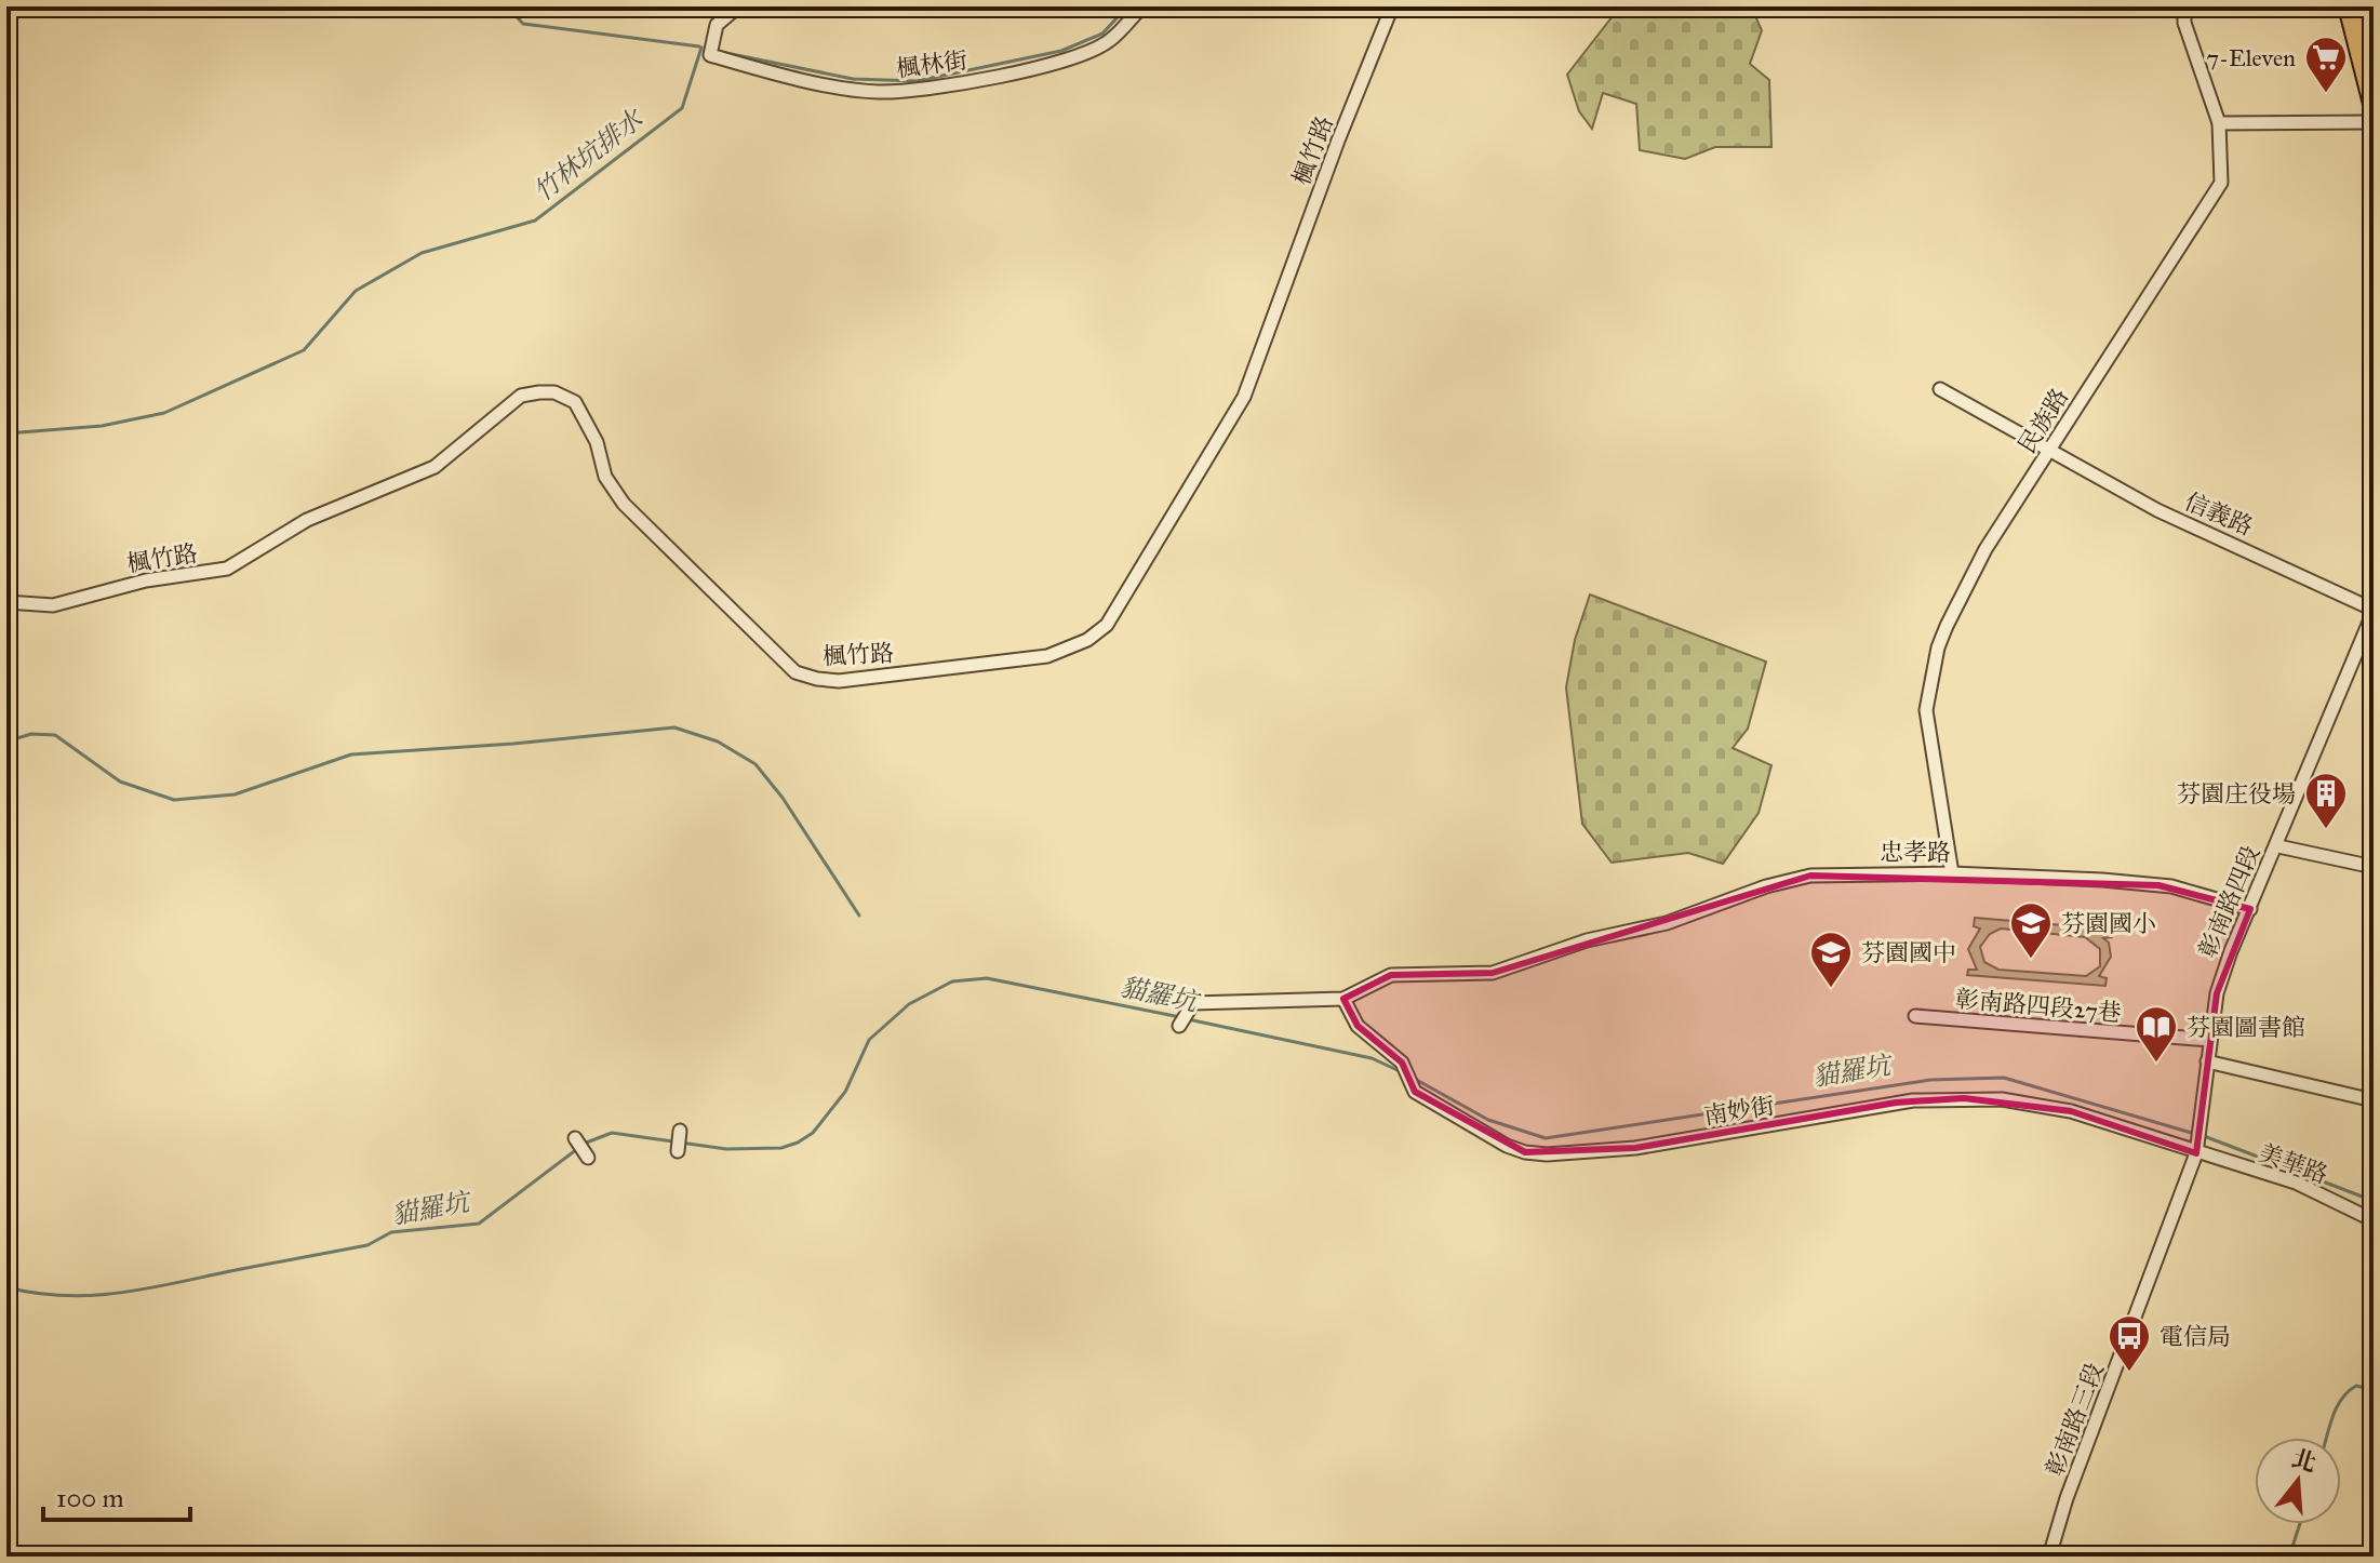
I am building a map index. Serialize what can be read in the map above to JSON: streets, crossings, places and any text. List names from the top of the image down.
{
  "streets": {
    "street": [
      "楓林街",
      "楓竹路",
      "民族路",
      "信義路",
      "忠孝路",
      "彰南路四段",
      "彰南路四段27巷",
      "南妙街",
      "美華路",
      "彰南路三段"
    ]
  },
  "crossings": [
    ["民族路", "信義路"],
    ["民族路", "忠孝路"],
    ["信義路", "彰南路四段"],
    ["忠孝路", "彰南路四段"],
    ["忠孝路", "南妙街"],
    ["彰南路四段", "彰南路四段27巷"],
    ["彰南路四段", "彰南路三段"],
    ["南妙街", "美華路"],
    ["南妙街", "彰南路三段"],
    ["美華路", "彰南路三段"]
  ],
  "water": ["竹林坑排水", "貓羅坑"],
  "places": {
    "supermarket": ["7-Eleven"],
    "building": ["芬園庄役場"],
    "school or university": ["芬園國小", "芬園國中"],
    "library": ["芬園圖書館"],
    "bus stop": ["電信局"]
  },
  "scale_bar": "100 m",
  "north": "top"
}
